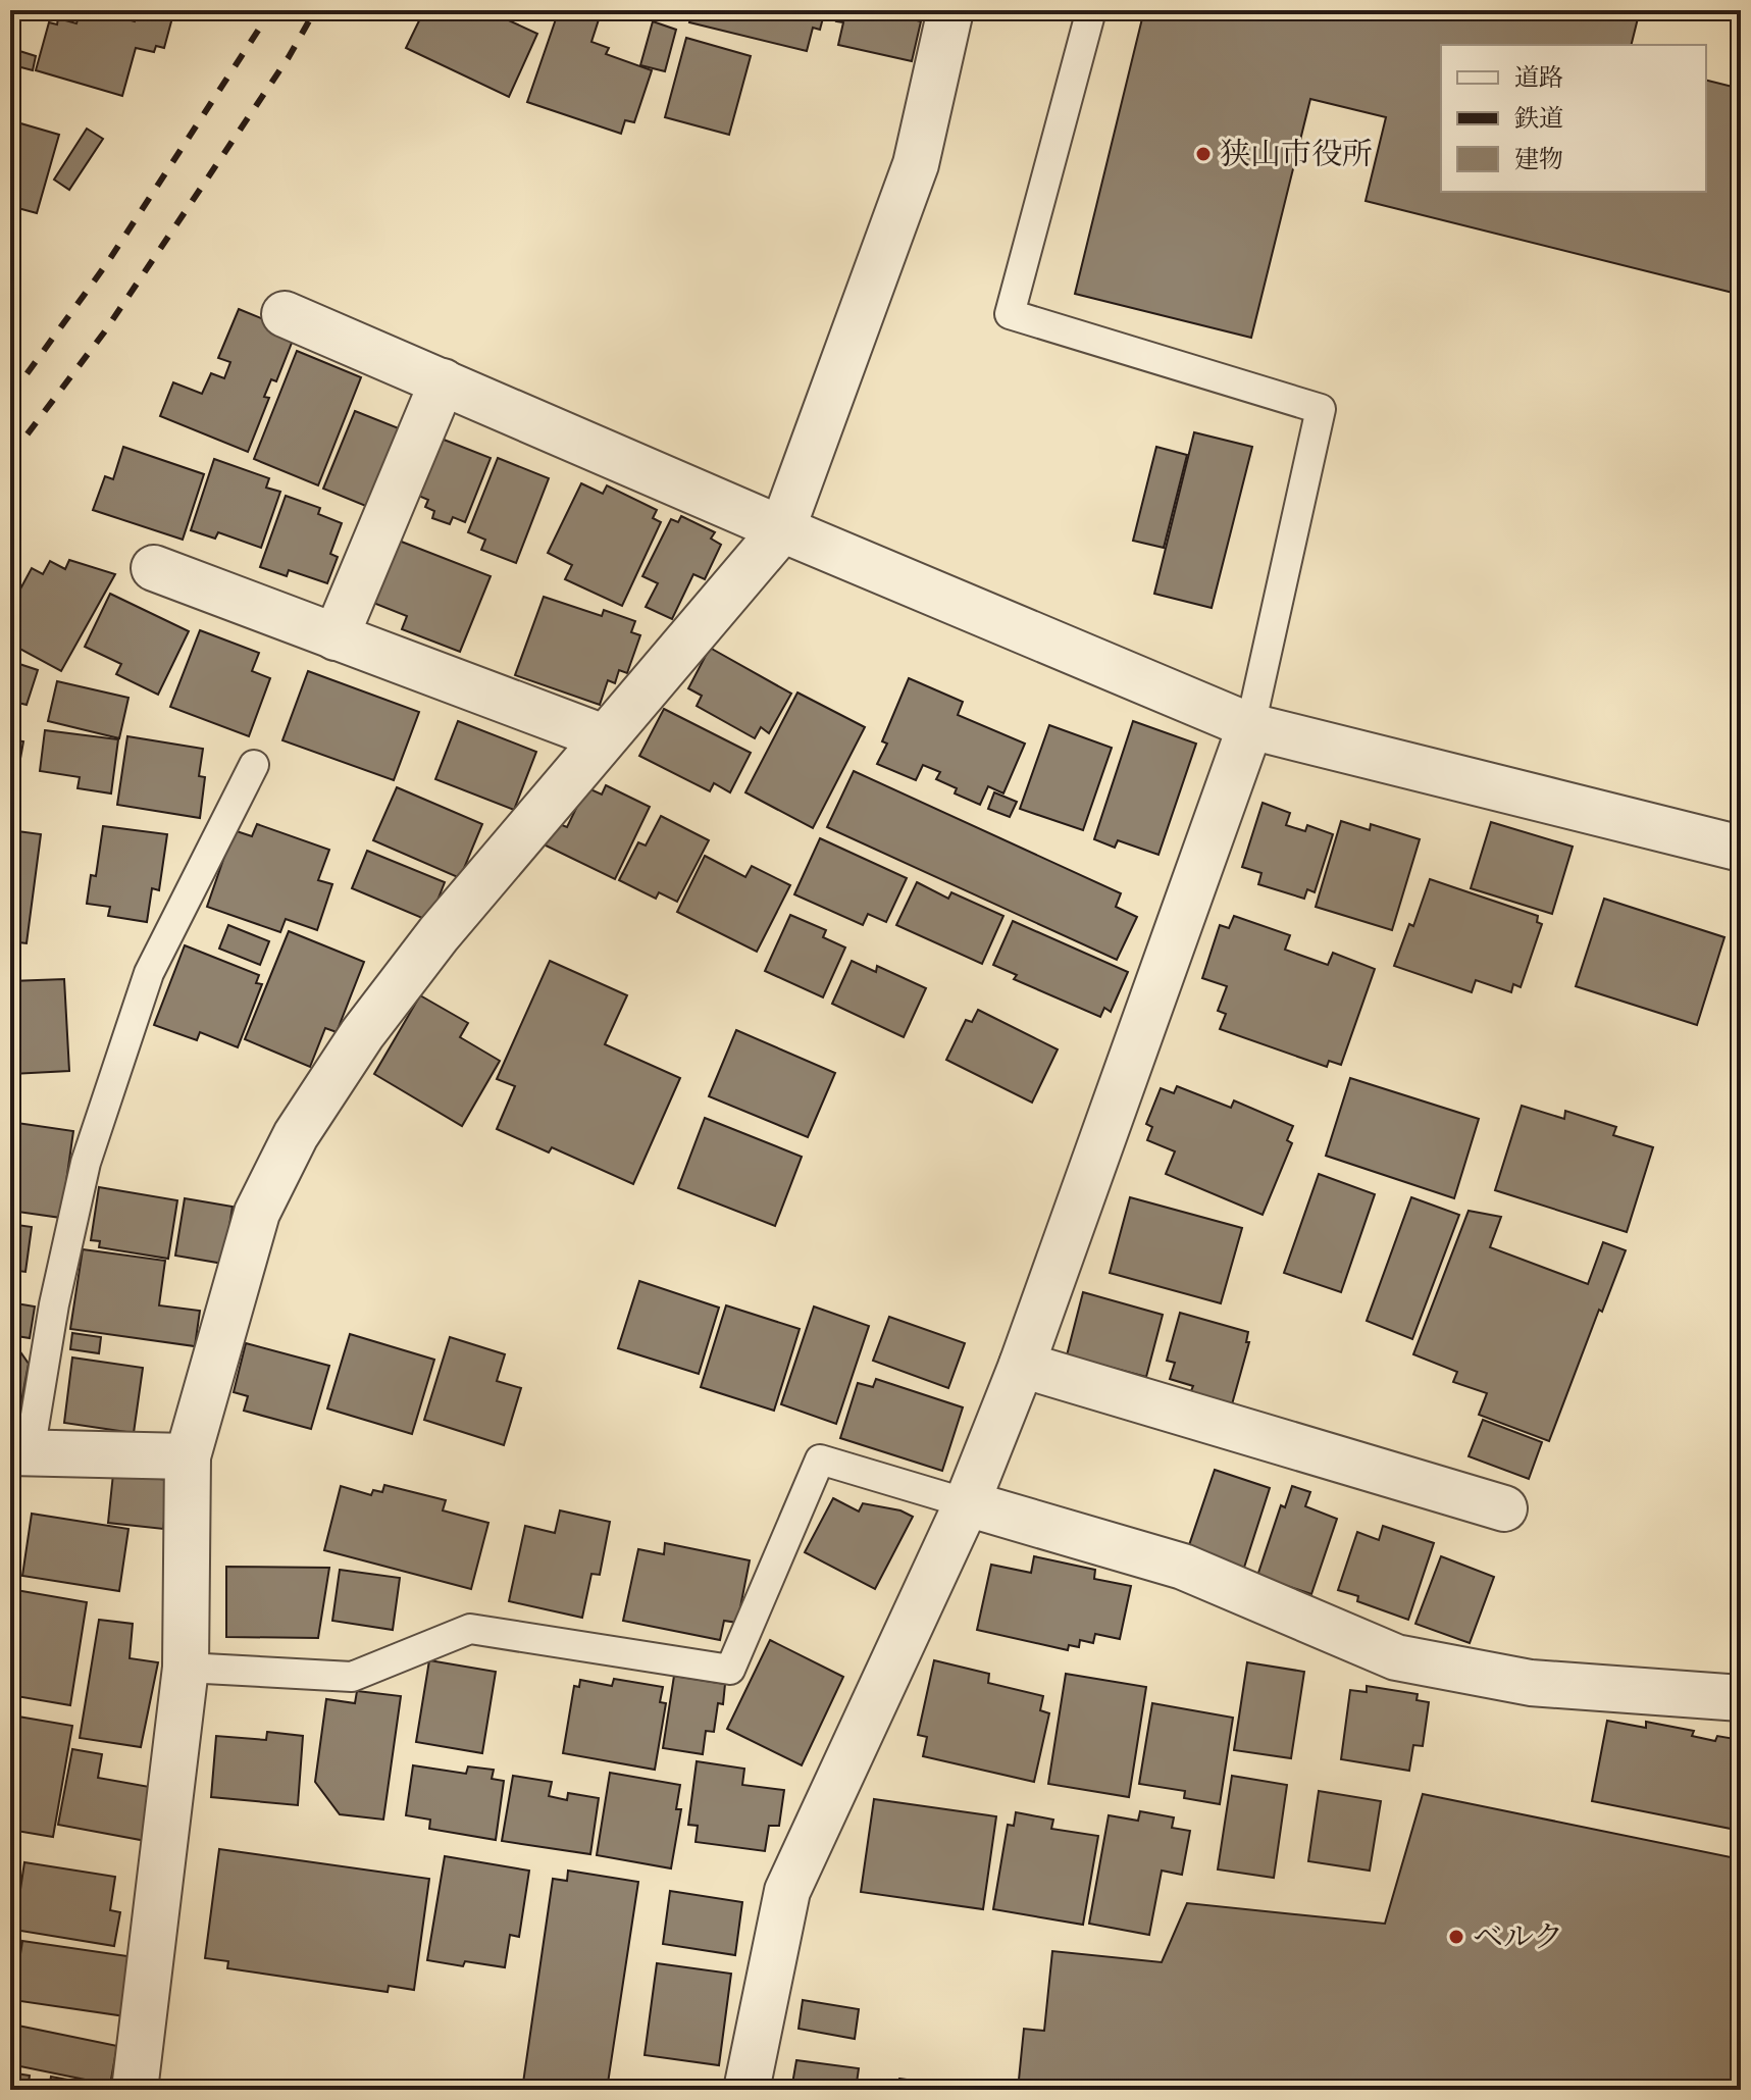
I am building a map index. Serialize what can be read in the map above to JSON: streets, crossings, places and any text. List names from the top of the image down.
{
  "places": ["狭山市役所", "ベルク"],
  "legend": ["道路", "鉄道", "建物"]
}
